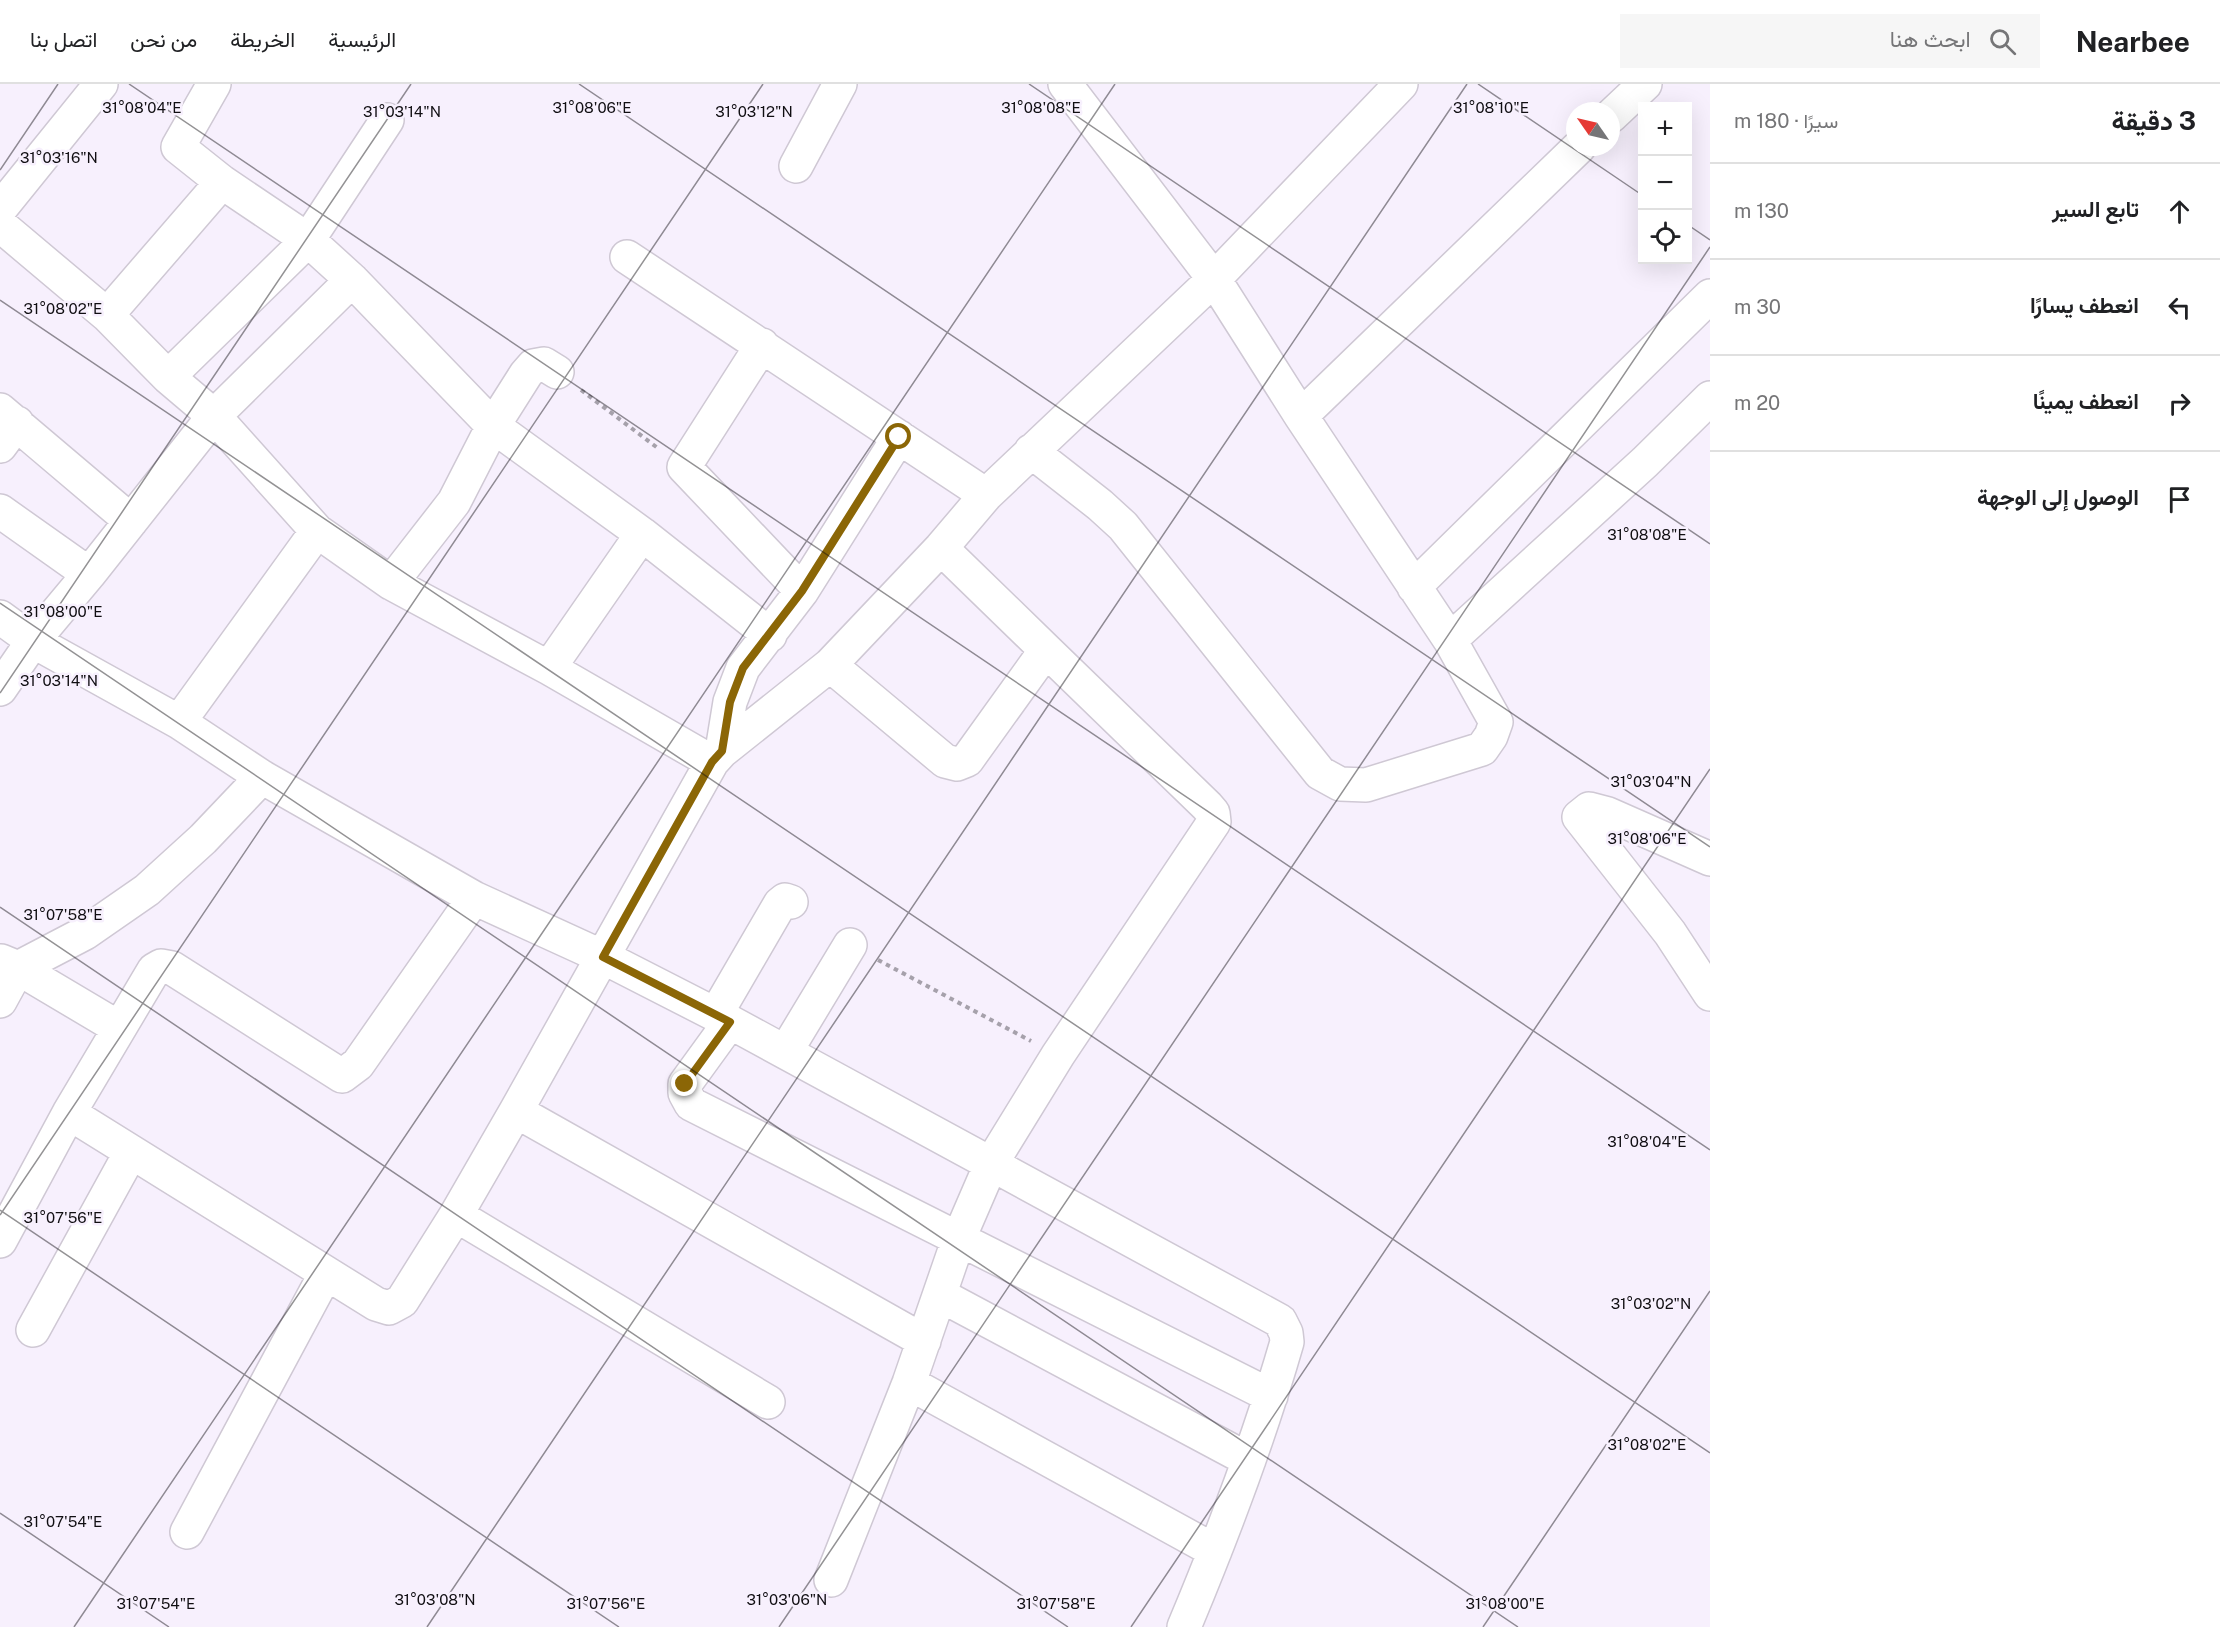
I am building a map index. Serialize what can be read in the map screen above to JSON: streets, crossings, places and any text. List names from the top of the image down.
{
  "north": "top left",
  "page": {
    "header": "Nearbee",
    "search": "ابحث هنا",
    "nav": [
      "الرئيسية",
      "الخريطة",
      "من نحن",
      "اتصل بنا"
    ],
    "heading": ["3 دقيقة", "سيرًا · 180 m"],
    "map_buttons": ["+", "−"],
    "list": [
      ["تابع السير", "130 m"],
      ["انعطف يسارًا", "30 m"],
      ["انعطف يمينًا", "20 m"],
      "الوصول إلى الوجهة"
    ]
  },
  "coordinates": [
    "31°08'04\"E",
    "31°08'06\"E",
    "31°08'08\"E",
    "31°08'10\"E",
    "31°03'14\"N",
    "31°03'12\"N",
    "31°03'16\"N",
    "31°08'02\"E",
    "31°08'00\"E",
    "31°03'04\"N",
    "31°07'58\"E",
    "31°07'56\"E",
    "31°03'02\"N",
    "31°07'54\"E",
    "31°03'08\"N",
    "31°03'06\"N"
  ]
}
